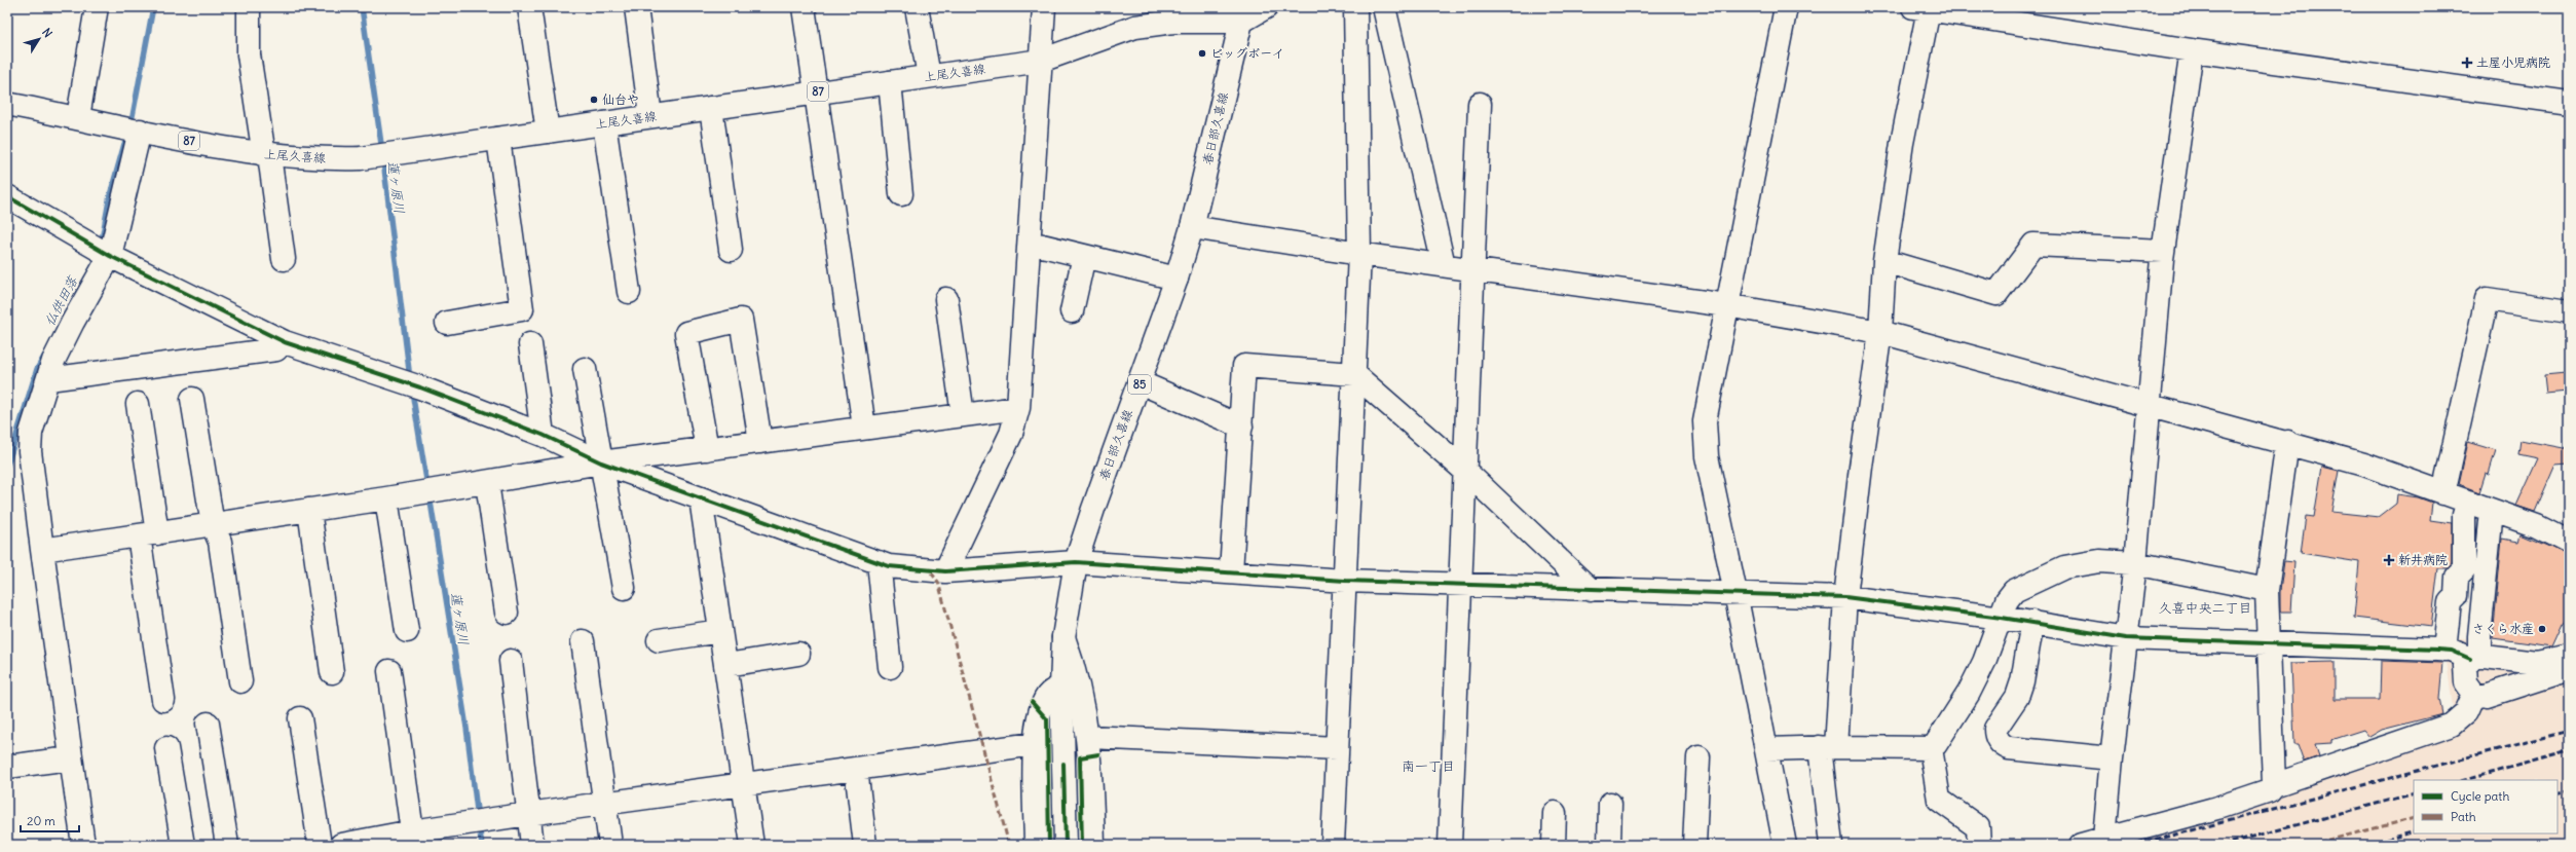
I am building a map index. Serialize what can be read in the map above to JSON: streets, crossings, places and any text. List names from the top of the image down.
{
  "streets": {
    "street": [
      "上尾久喜線",
      "87",
      "春日部久喜線",
      "85"
    ]
  },
  "crossings": [
    ["上尾久喜線", "春日部久喜線"]
  ],
  "districts": ["久喜中央二丁目", "南一丁目"],
  "water": ["蓮ヶ原川", "仏供田落"],
  "places": {
    "other": ["ビッグボーイ", "仙台や", "さくら水産"],
    "health": ["土屋小児病院", "新井病院"]
  },
  "legend": ["Cycle path", "Path"],
  "scale_bar": "20 m",
  "north": "top right"
}
